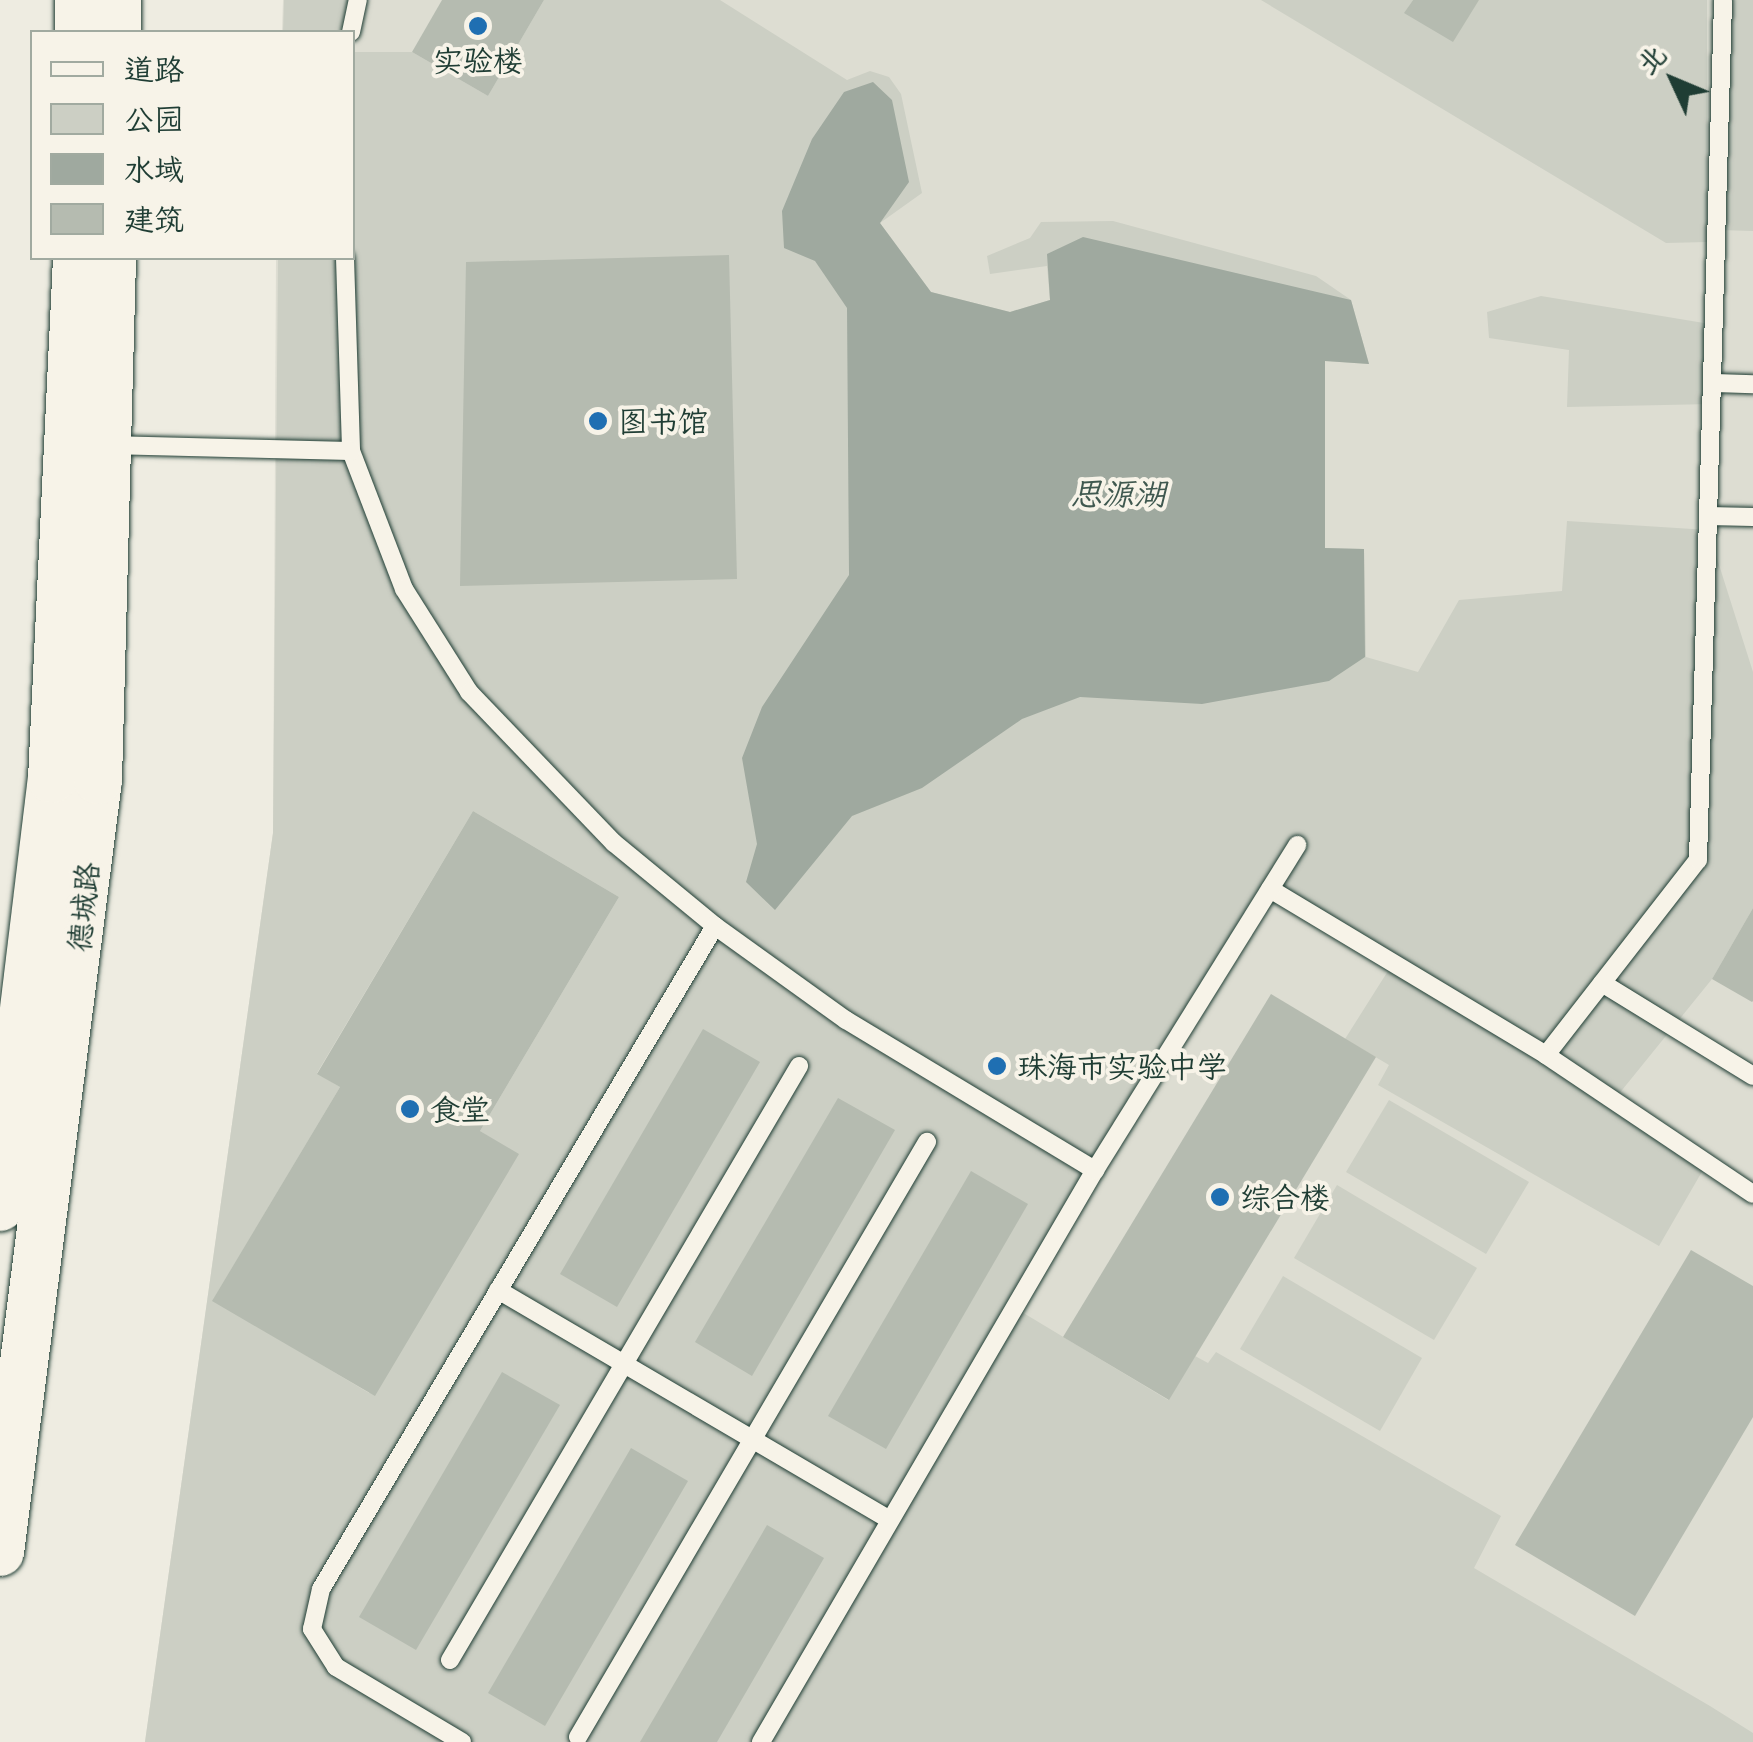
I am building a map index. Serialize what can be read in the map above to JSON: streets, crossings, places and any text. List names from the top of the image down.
{
  "streets": {
    "street": ["德城路"]
  },
  "water": ["思源湖"],
  "places": [
    "实验楼",
    "图书馆",
    "珠海市实验中学",
    "食堂",
    "综合楼"
  ],
  "legend": [
    "道路",
    "公园",
    "水域",
    "建筑"
  ],
  "north": "top left"
}
